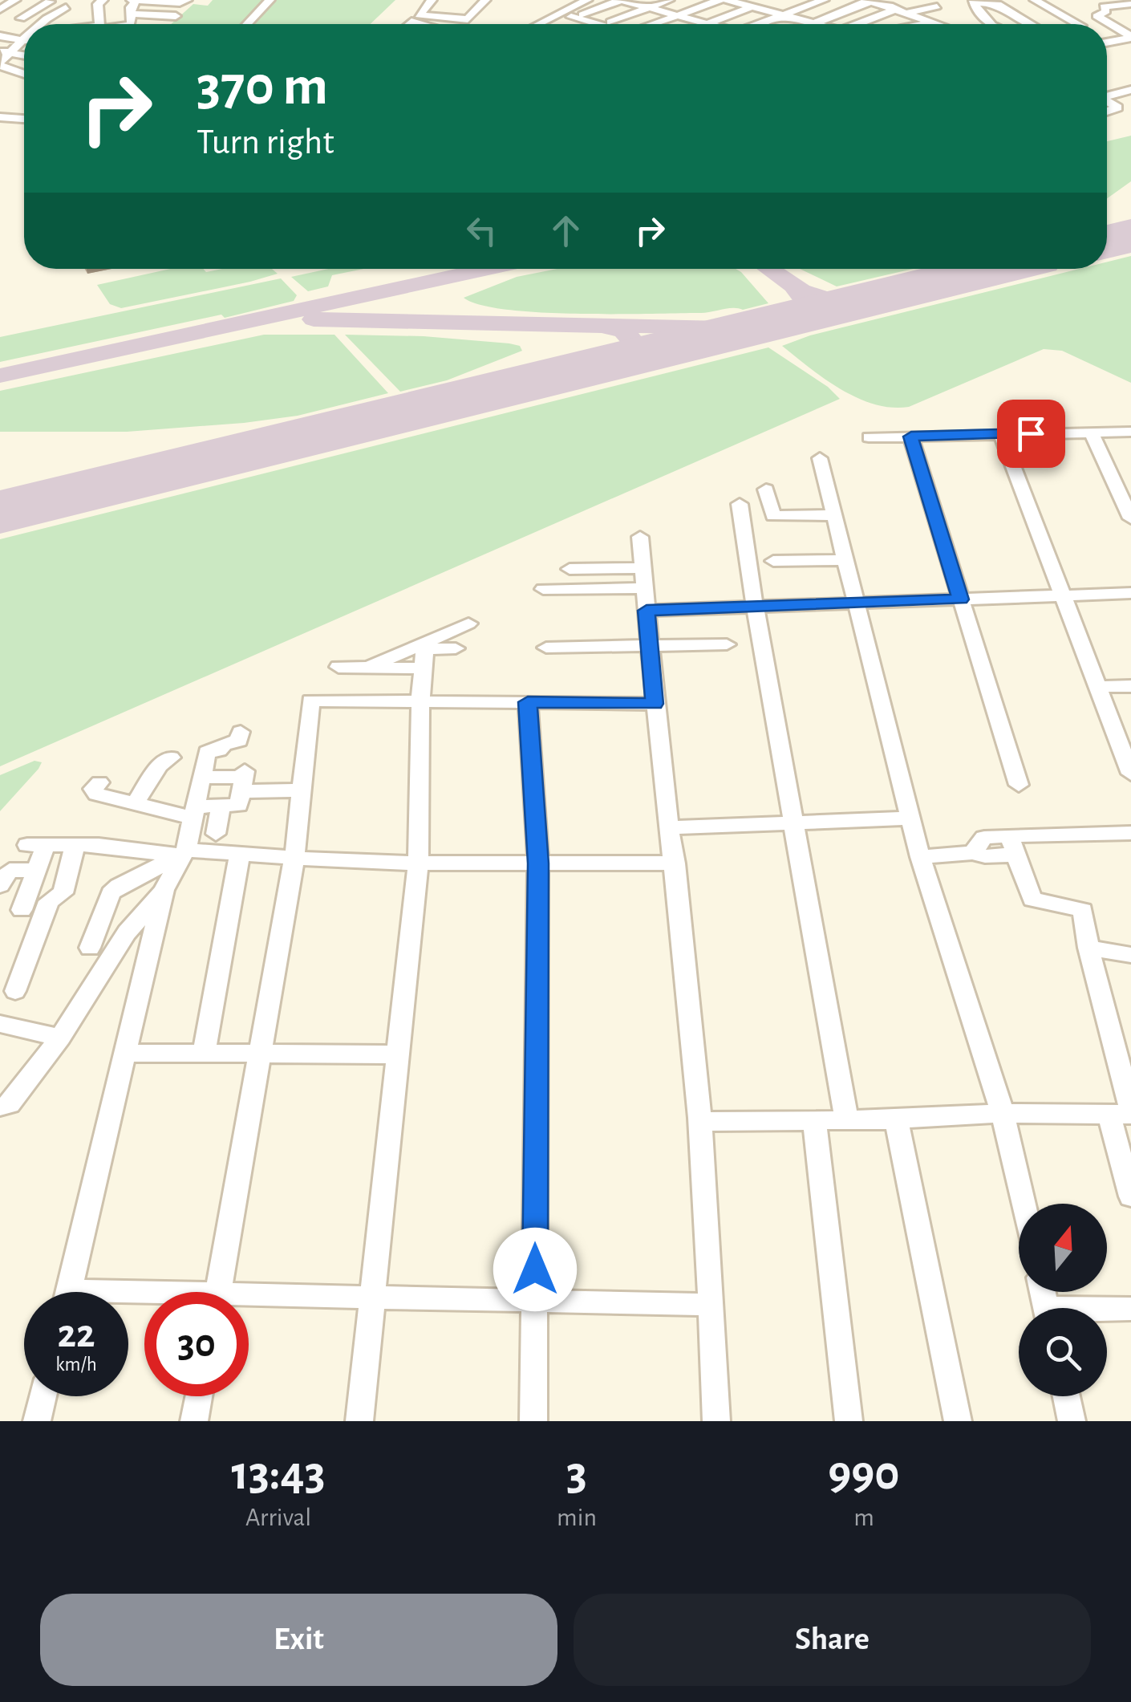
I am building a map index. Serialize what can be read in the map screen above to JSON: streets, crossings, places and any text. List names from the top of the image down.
{
  "north": "top",
  "page": {
    "turn": ["370 m", "Turn right"],
    "speed": "22 km/h",
    "limit": "30",
    "eta": [
      "13:43",
      "Arrival",
      "3",
      "min",
      "990",
      "m"
    ],
    "buttons": ["Exit", "Share"]
  }
}
